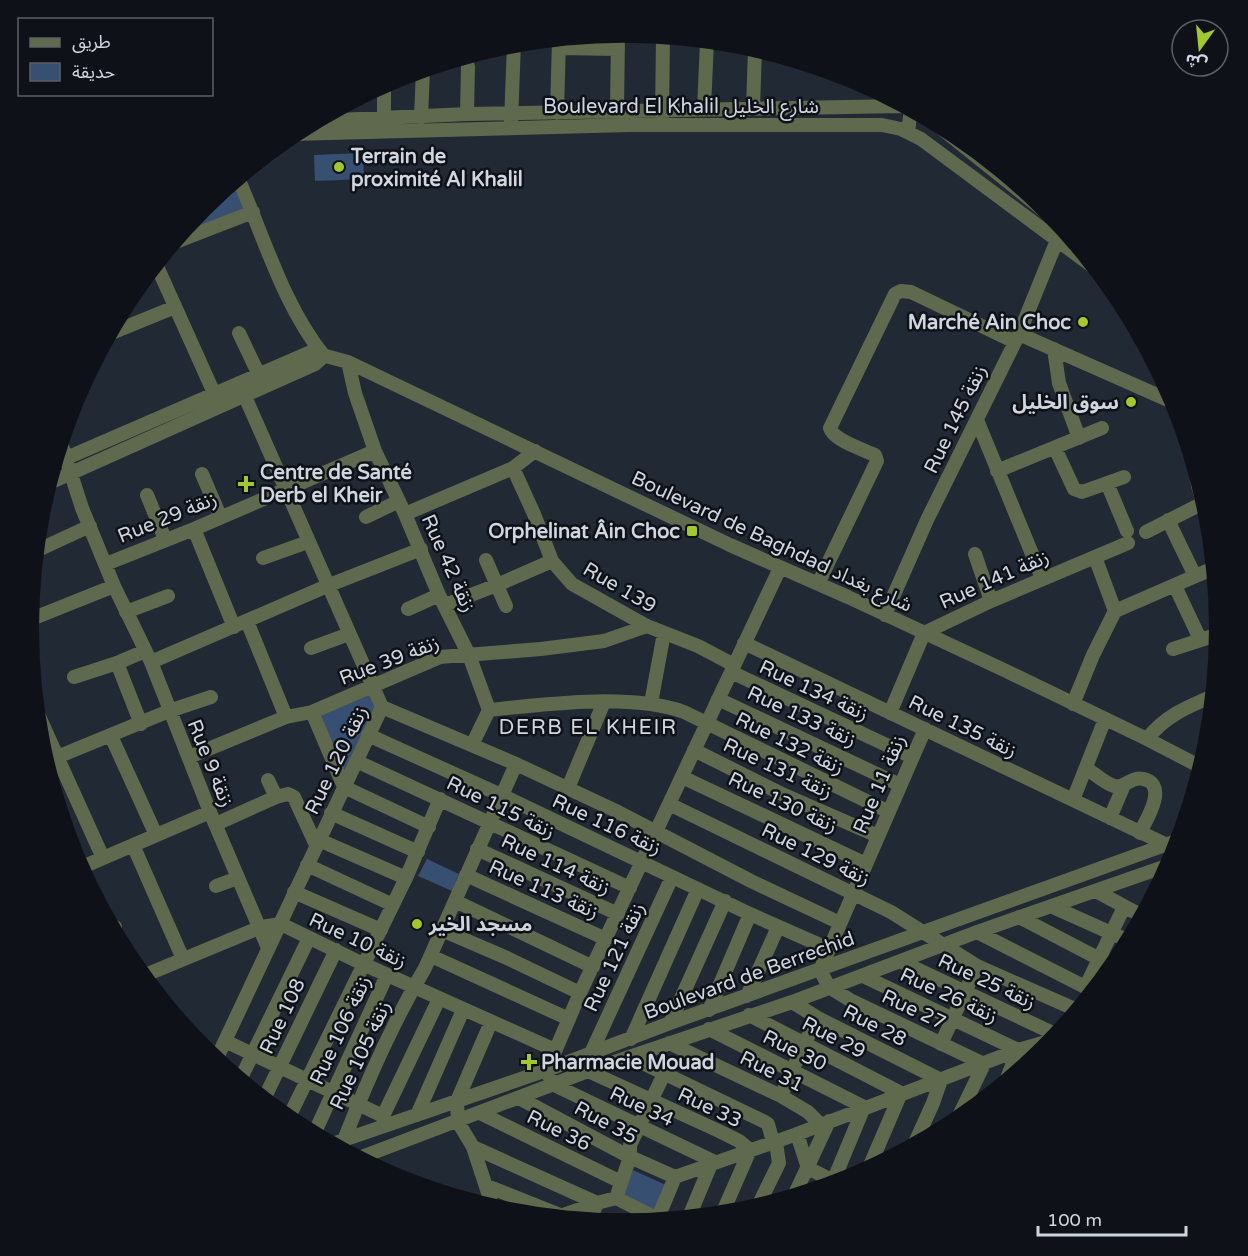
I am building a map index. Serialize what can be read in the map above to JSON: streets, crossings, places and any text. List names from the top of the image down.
{
  "streets": {
    "street": [
      "Boulevard El Khalil شارع الخليل",
      "Rue 145 زنقة",
      "Rue 29 زنقة",
      "Boulevard de Baghdad شارع بغداد",
      "Rue 42 زنقة",
      "Rue 141 زنقة",
      "Rue 139",
      "Rue 39 زنقة",
      "Rue 134 زنقة",
      "Rue 133 زنقة",
      "Rue 135 زنقة",
      "Rue 132 زنقة",
      "Rue 120 زنقة",
      "Rue 9 زنقة",
      "Rue 131 زنقة",
      "Rue 11 زنقة",
      "Rue 130 زنقة",
      "Rue 115 زنقة",
      "Rue 116 زنقة",
      "Rue 129 زنقة",
      "Rue 114 زنقة",
      "Rue 113 زنقة",
      "Rue 10 زنقة",
      "Rue 121 زنقة",
      "Boulevard de Berrechid",
      "Rue 25 زنقة",
      "Rue 26 زنقة",
      "Rue 27",
      "Rue 108",
      "Rue 28",
      "Rue 106 زنقة",
      "Rue 29",
      "Rue 30",
      "Rue 105 زنقة",
      "Rue 31",
      "Rue 34",
      "Rue 33",
      "Rue 35",
      "Rue 36"
    ]
  },
  "crossings": [
    ["Rue 145 زنقة", "Boulevard de Baghdad شارع بغداد"],
    ["Rue 29 زنقة", "Rue 42 زنقة"],
    ["Rue 29 زنقة", "Rue 9 زنقة"],
    ["Boulevard de Baghdad شارع بغداد", "Rue 42 زنقة"],
    ["Boulevard de Baghdad شارع بغداد", "Rue 141 زنقة"],
    ["Boulevard de Baghdad شارع بغداد", "Rue 9 زنقة"],
    ["Rue 42 زنقة", "Rue 39 زنقة"],
    ["Rue 42 زنقة", "Rue 132 زنقة"],
    ["Rue 141 زنقة", "Rue 135 زنقة"],
    ["Rue 139", "Rue 39 زنقة"],
    ["Rue 139", "Rue 134 زنقة"],
    ["Rue 39 زنقة", "Rue 9 زنقة"],
    ["Rue 134 زنقة", "Rue 11 زنقة"],
    ["Rue 133 زنقة", "Rue 11 زنقة"],
    ["Rue 135 زنقة", "Rue 11 زنقة"],
    ["Rue 135 زنقة", "Boulevard de Berrechid"],
    ["Rue 132 زنقة", "Rue 11 زنقة"],
    ["Rue 120 زنقة", "Rue 9 زنقة"],
    ["Rue 120 زنقة", "Rue 11 زنقة"],
    ["Rue 120 زنقة", "Rue 115 زنقة"],
    ["Rue 120 زنقة", "Rue 116 زنقة"],
    ["Rue 120 زنقة", "Rue 10 زنقة"],
    ["Rue 120 زنقة", "Rue 105 زنقة"],
    ["Rue 9 زنقة", "Rue 10 زنقة"],
    ["Rue 131 زنقة", "Rue 11 زنقة"],
    ["Rue 11 زنقة", "Rue 130 زنقة"],
    ["Rue 11 زنقة", "Rue 116 زنقة"],
    ["Rue 11 زنقة", "Rue 129 زنقة"],
    ["Rue 11 زنقة", "Boulevard de Berrechid"],
    ["Rue 115 زنقة", "Rue 105 زنقة"],
    ["Rue 116 زنقة", "Rue 121 زنقة"],
    ["Rue 116 زنقة", "Rue 105 زنقة"],
    ["Rue 129 زنقة", "Boulevard de Berrechid"],
    ["Rue 114 زنقة", "Rue 105 زنقة"],
    ["Rue 113 زنقة", "Rue 105 زنقة"],
    ["Rue 10 زنقة", "Rue 108"],
    ["Rue 10 زنقة", "Rue 106 زنقة"],
    ["Rue 10 زنقة", "Rue 105 زنقة"],
    ["Rue 121 زنقة", "Boulevard de Berrechid"],
    ["Boulevard de Berrechid", "Rue 25 زنقة"],
    ["Boulevard de Berrechid", "Rue 26 زنقة"],
    ["Boulevard de Berrechid", "Rue 27"],
    ["Boulevard de Berrechid", "Rue 28"],
    ["Boulevard de Berrechid", "Rue 29"],
    ["Boulevard de Berrechid", "Rue 30"],
    ["Boulevard de Berrechid", "Rue 31"],
    ["Boulevard de Berrechid", "Rue 34"],
    ["Boulevard de Berrechid", "Rue 33"],
    ["Boulevard de Berrechid", "Rue 35"],
    ["Boulevard de Berrechid", "Rue 36"]
  ],
  "districts": ["DERB EL KHEIR"],
  "places": {
    "other": [
      "Terrain de proximité Al Khalil",
      "Marché Ain Choc",
      "سوق الخليل",
      "مسجد الخير"
    ],
    "health": ["Centre de Santé Derb el Kheir", "Pharmacie Mouad"],
    "transit": ["Orphelinat Âin Choc"]
  },
  "legend": ["طريق", "حديقة"],
  "scale_bar": "100 m",
  "north": "bottom"
}
